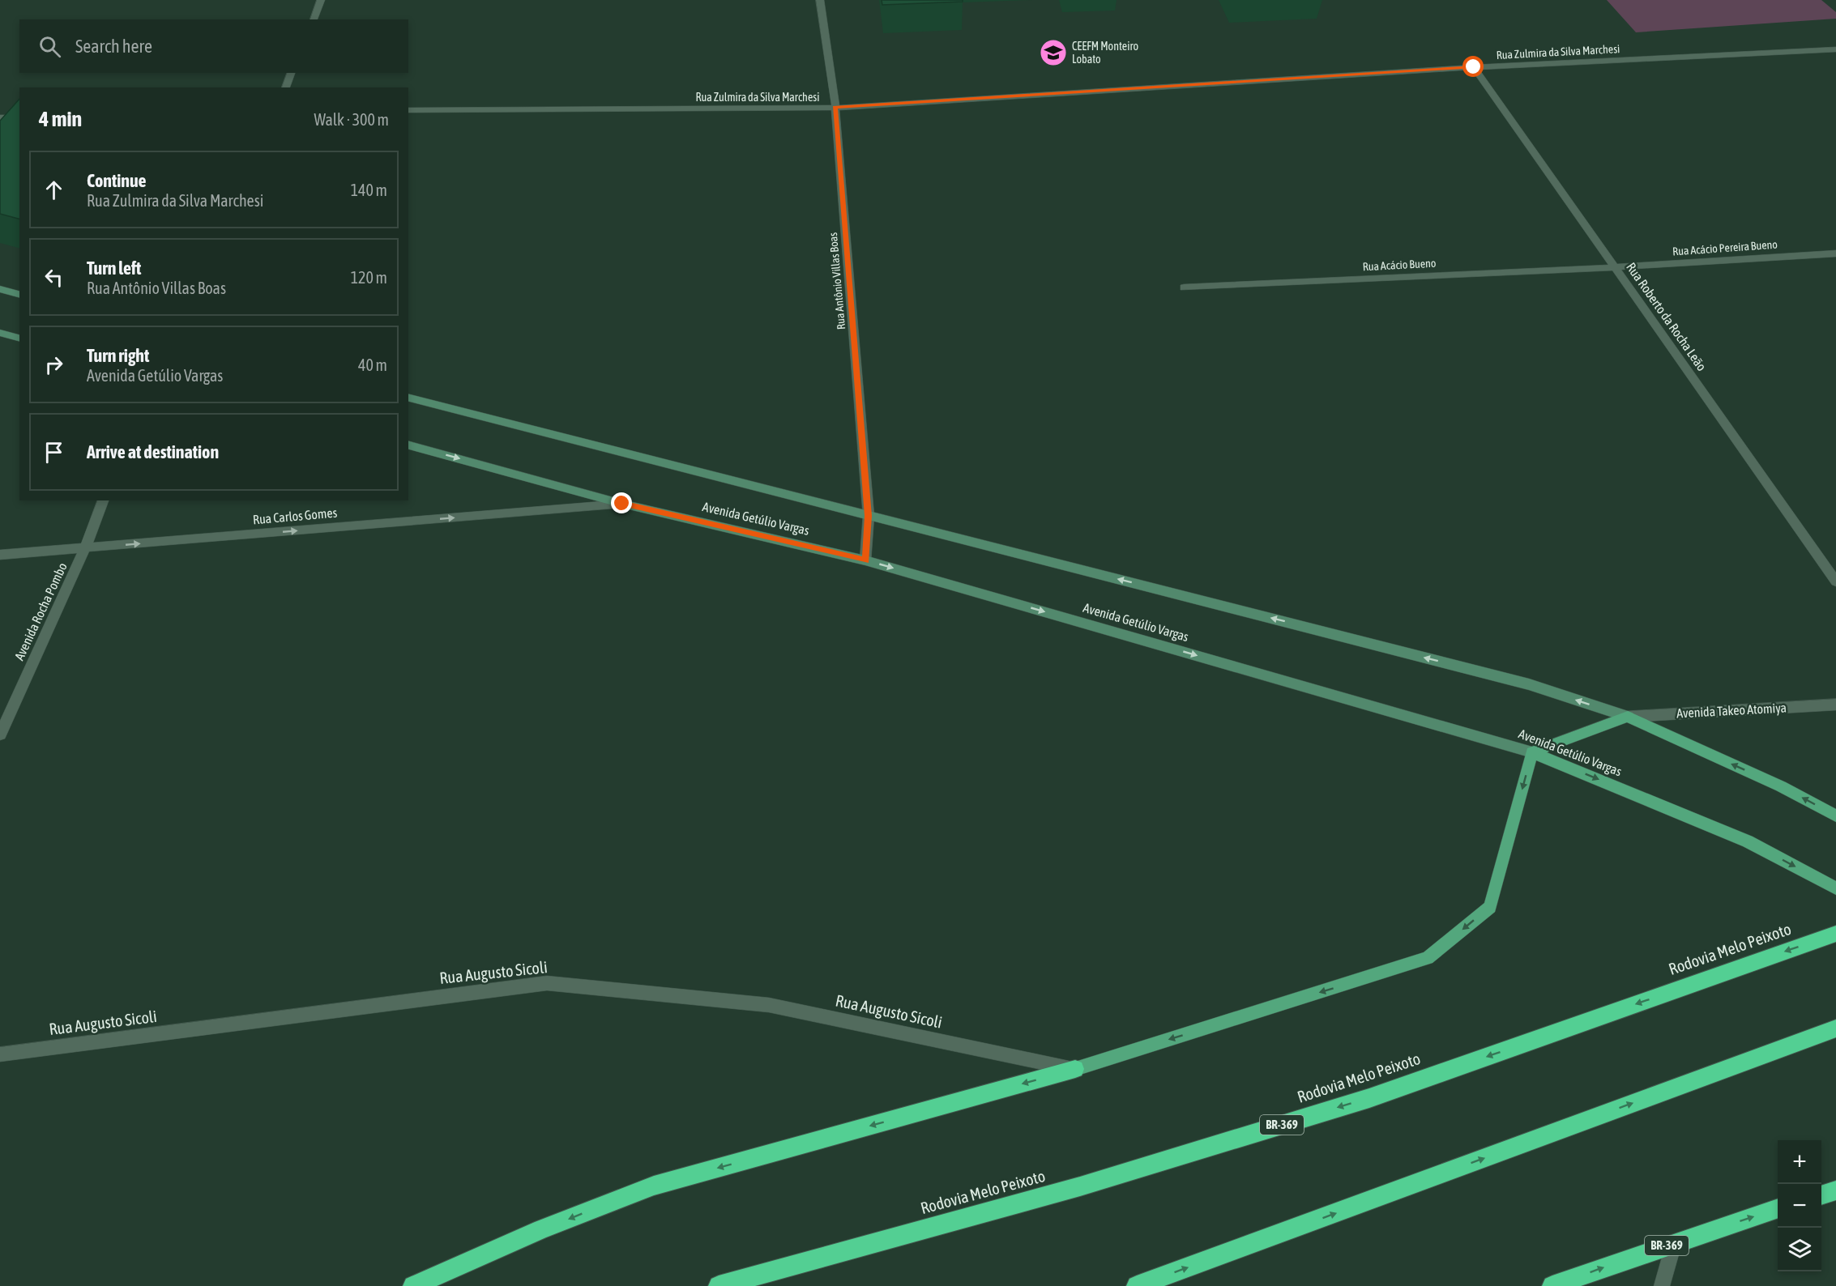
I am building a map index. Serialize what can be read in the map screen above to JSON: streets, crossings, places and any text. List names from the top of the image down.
{
  "streets": {
    "highway": ["Rodovia Melo Peixoto", "BR-369"],
    "main road": ["Avenida Getúlio Vargas"],
    "street": [
      "Rua Zulmira da Silva Marchesi",
      "Rua Acácio Pereira Bueno",
      "Rua Acácio Bueno",
      "Rua Antônio Villas Boas",
      "Rua Roberto da Rocha Leão",
      "Rua Carlos Gomes",
      "Avenida Rocha Pombo",
      "Avenida Takeo Atomiya",
      "Rua Augusto Sicoli"
    ]
  },
  "crossings": [
    ["Rua Zulmira da Silva Marchesi", "Rua Antônio Villas Boas"],
    ["Rua Zulmira da Silva Marchesi", "Rua Roberto da Rocha Leão"],
    ["Rua Acácio Pereira Bueno", "Rua Acácio Bueno"],
    ["Rua Acácio Pereira Bueno", "Rua Roberto da Rocha Leão"],
    ["Rua Acácio Bueno", "Rua Roberto da Rocha Leão"],
    ["Rua Antônio Villas Boas", "Avenida Getúlio Vargas"],
    ["Rua Carlos Gomes", "Avenida Getúlio Vargas"],
    ["Rua Carlos Gomes", "Avenida Rocha Pombo"]
  ],
  "places": {
    "school or university": ["CEEFM Monteiro Lobato"]
  },
  "page": {
    "search": "Search here",
    "heading": ["4 min", "Walk · 300 m"],
    "list": [
      ["Continue", "Rua Zulmira da Silva Marchesi", "140 m"],
      ["Turn left", "Rua Antônio Villas Boas", "120 m"],
      ["Turn right", "Avenida Getúlio Vargas", "40 m"],
      "Arrive at destination"
    ],
    "map_buttons": ["+", "−"]
  }
}
